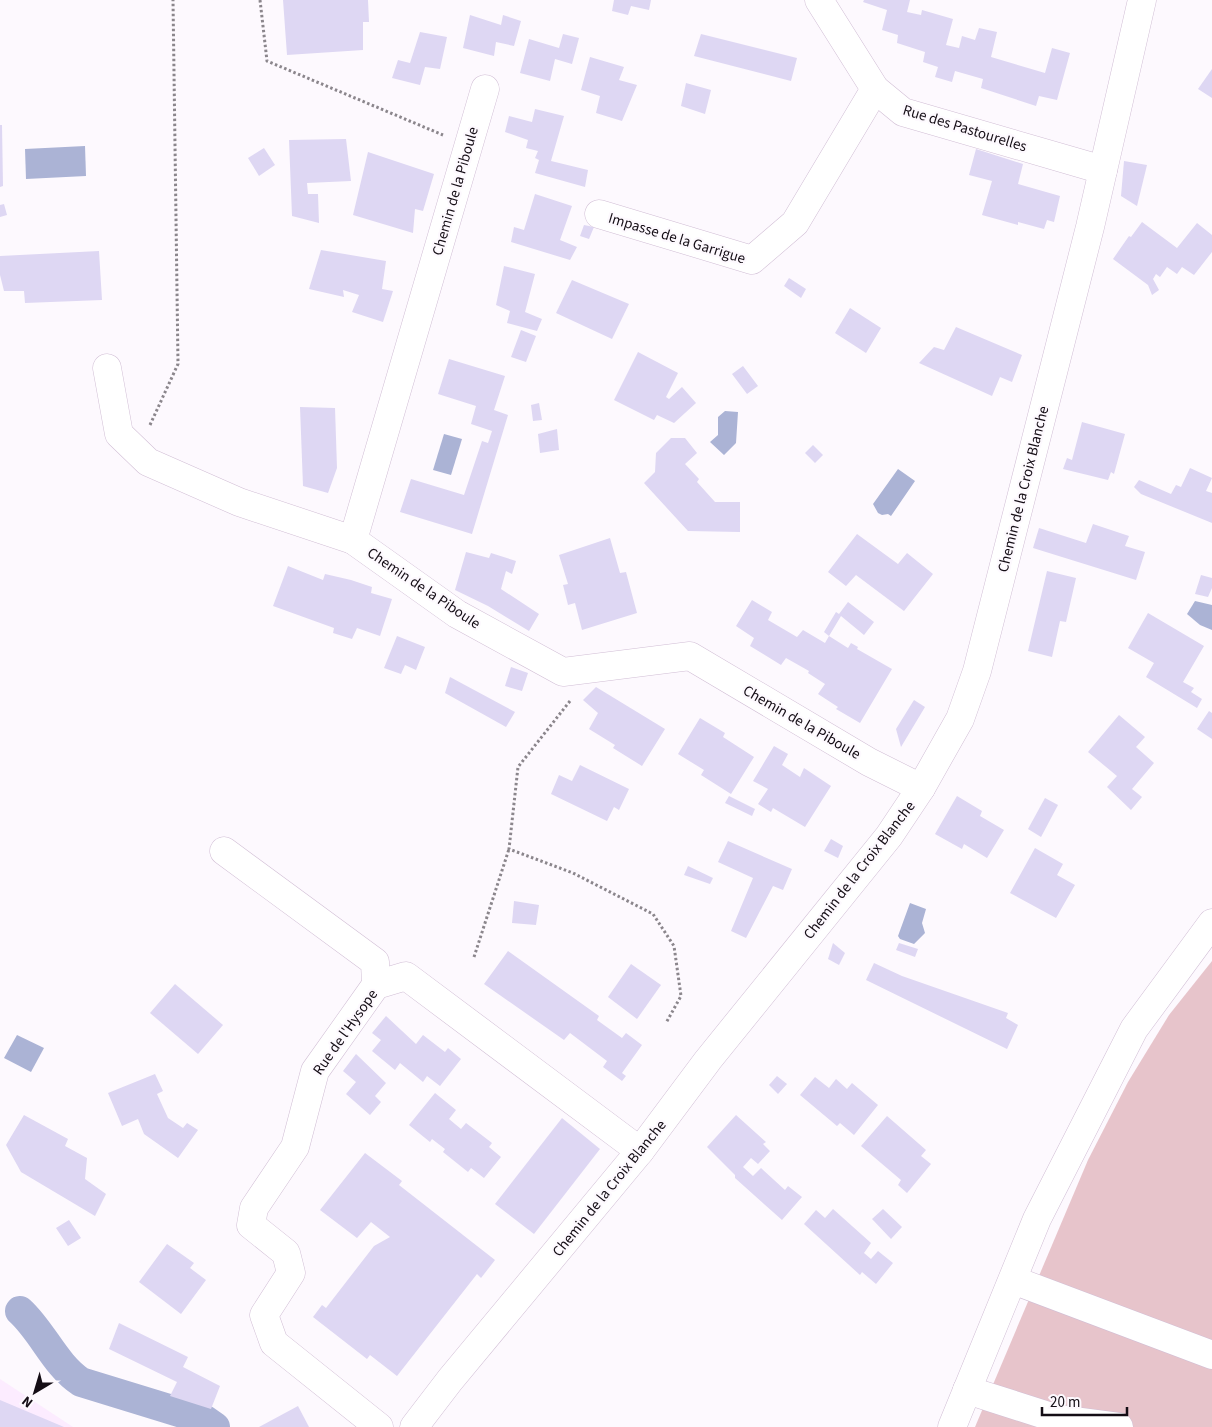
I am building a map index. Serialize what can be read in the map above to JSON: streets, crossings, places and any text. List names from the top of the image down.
{
  "streets": {
    "street": [
      "Rue des Pastourelles",
      "Chemin de la Piboule",
      "Impasse de la Garrigue",
      "Chemin de la Croix Blanche",
      "Rue de l'Hysope"
    ]
  },
  "crossings": [
    ["Rue des Pastourelles", "Impasse de la Garrigue"],
    ["Rue des Pastourelles", "Chemin de la Croix Blanche"],
    ["Chemin de la Piboule", "Chemin de la Croix Blanche"],
    ["Chemin de la Croix Blanche", "Rue de l'Hysope"]
  ],
  "scale_bar": "20 m",
  "north": "bottom left"
}
